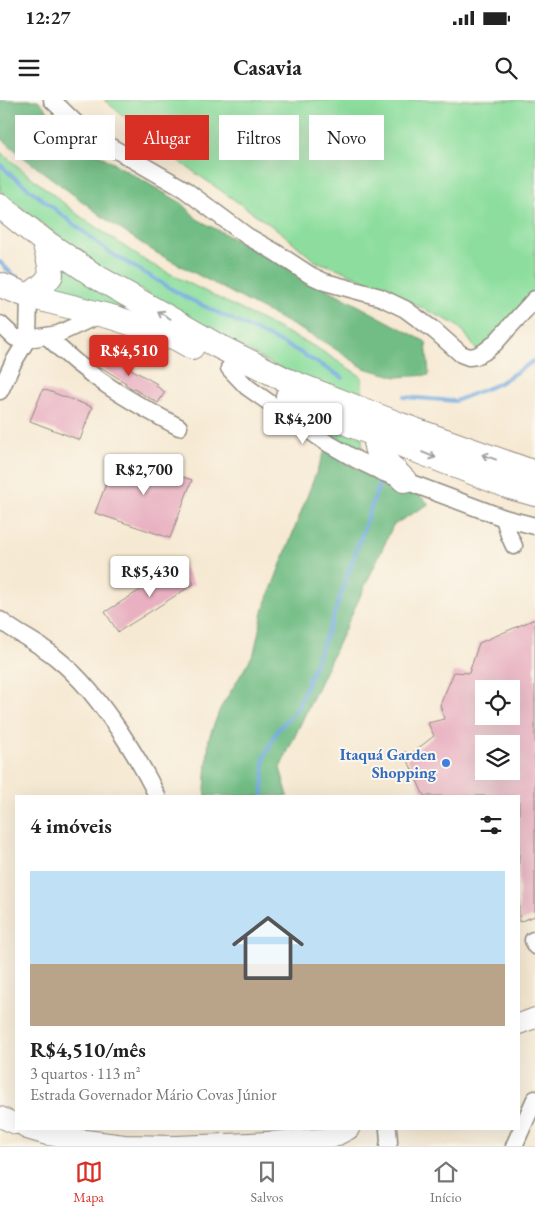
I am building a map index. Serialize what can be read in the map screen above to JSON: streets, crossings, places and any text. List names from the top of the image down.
{
  "places": ["Itaquá Garden Shopping"],
  "page": {
    "status": "12:27",
    "header": "Casavia",
    "chip": [
      "Comprar",
      "Alugar",
      "Filtros",
      "Novo"
    ],
    "price": [
      "R$4,510",
      "R$4,200",
      "R$2,700",
      "R$5,430"
    ],
    "heading": "4 imóveis",
    "list": [
      {
        "name": "R$4,510/mês",
        "note": "3 quartos · 113 m² · Estrada Governador Mário Covas Júnior"
      }
    ],
    "tabs": ["Mapa", "Salvos", "Início"]
  }
}
